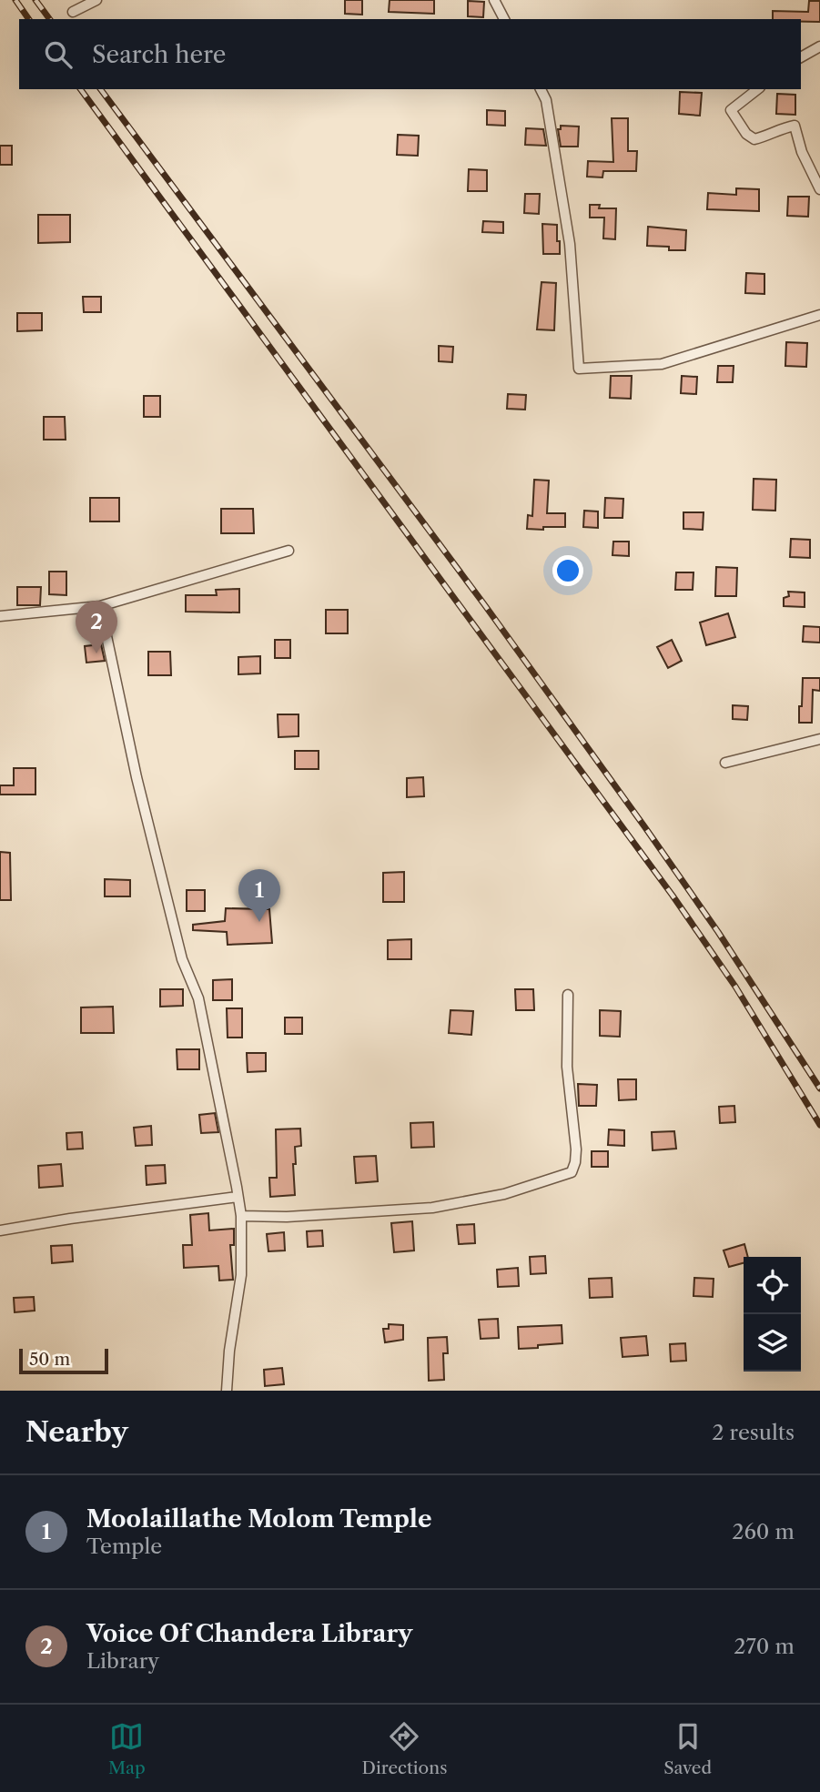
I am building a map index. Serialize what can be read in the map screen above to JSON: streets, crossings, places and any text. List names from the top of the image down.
{
  "scale_bar": "50 m",
  "page": {
    "search": "Search here",
    "pins": ["2", "1"],
    "scale": "50 m",
    "heading": ["Nearby", "2 results"],
    "list": [
      {
        "mark": "1",
        "name": "Moolaillathe Molom Temple",
        "note": "Temple",
        "value": "260 m"
      },
      {
        "mark": "2",
        "name": "Voice Of Chandera Library",
        "note": "Library",
        "value": "270 m"
      }
    ],
    "nav": ["Map", "Directions", "Saved"]
  }
}
